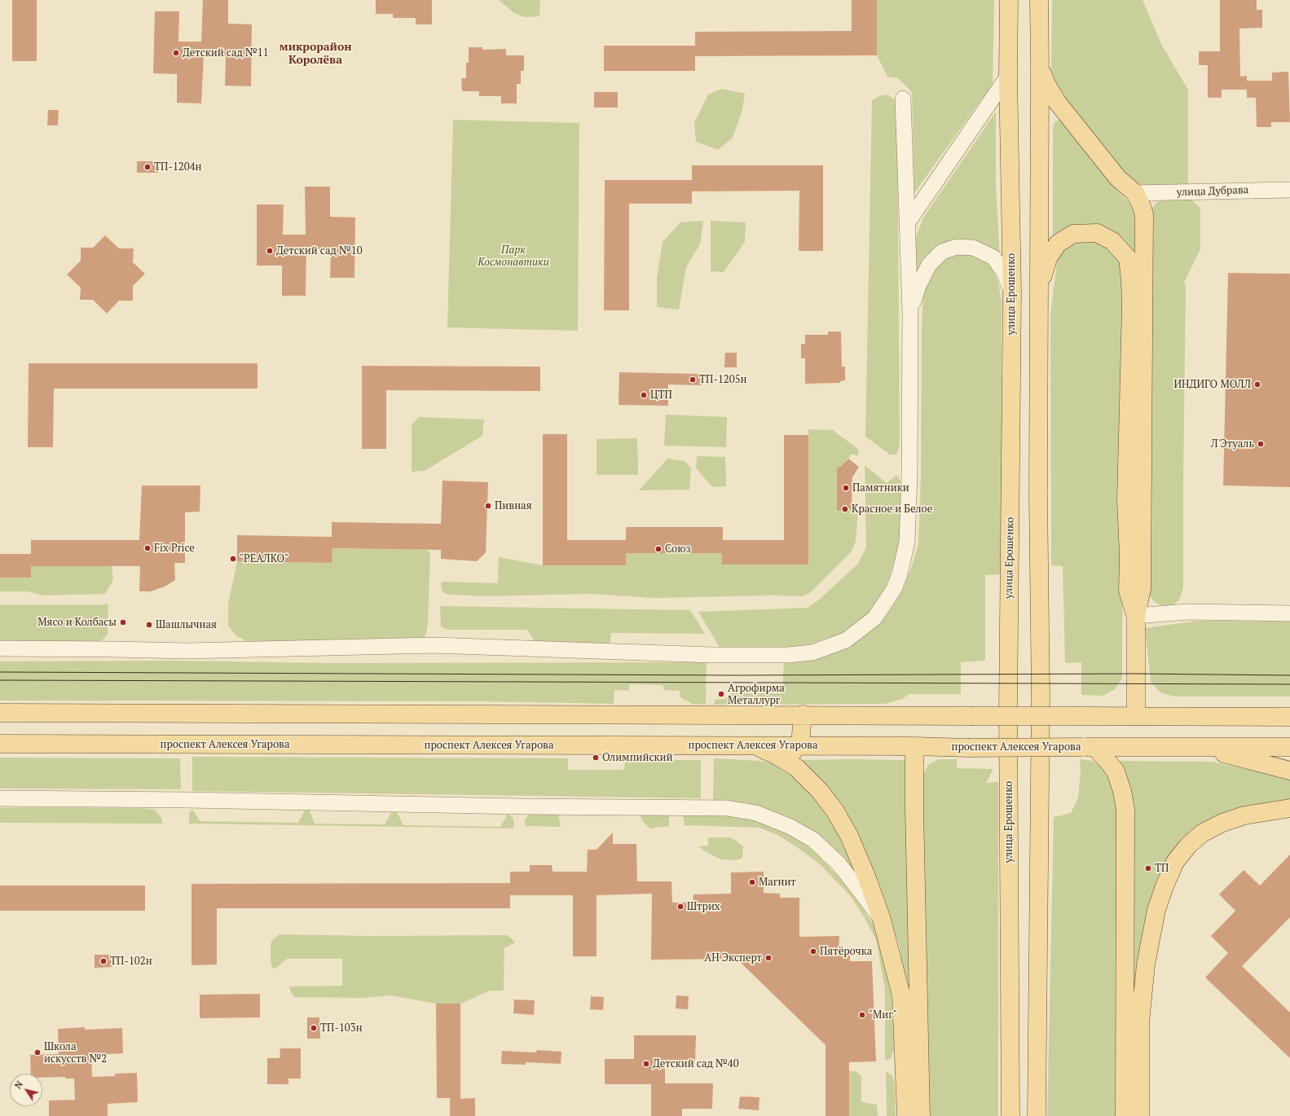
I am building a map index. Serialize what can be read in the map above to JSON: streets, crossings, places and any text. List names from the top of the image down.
{
  "streets": {
    "main road": ["улица Ерошенко", "проспект Алексея Угарова"],
    "street": ["улица Дубрава"]
  },
  "districts": ["микрорайон Королёва"],
  "parks": ["Парк Космонавтики"],
  "places": [
    "Детский сад №11",
    "ТП-1204н",
    "Детский сад №10",
    "ТП-1205н",
    "ИНДИГО МОЛЛ",
    "ЦТП",
    "Л'Этуаль",
    "Памятники",
    "Пивная",
    "Красное и Белое",
    "Fix Price",
    "Союз",
    "\"РЕАЛКО\"",
    "Мясо и Колбасы",
    "Шашлычная",
    "Агрофирма Металлург",
    "Олимпийский",
    "ТП",
    "Магнит",
    "Штрих",
    "Пятёрочка",
    "АН Эксперт",
    "ТП-102н",
    "\"Миг\"",
    "ТП-103н",
    "Школа искусств №2",
    "Детский сад №40"
  ],
  "north": "top left"
}
